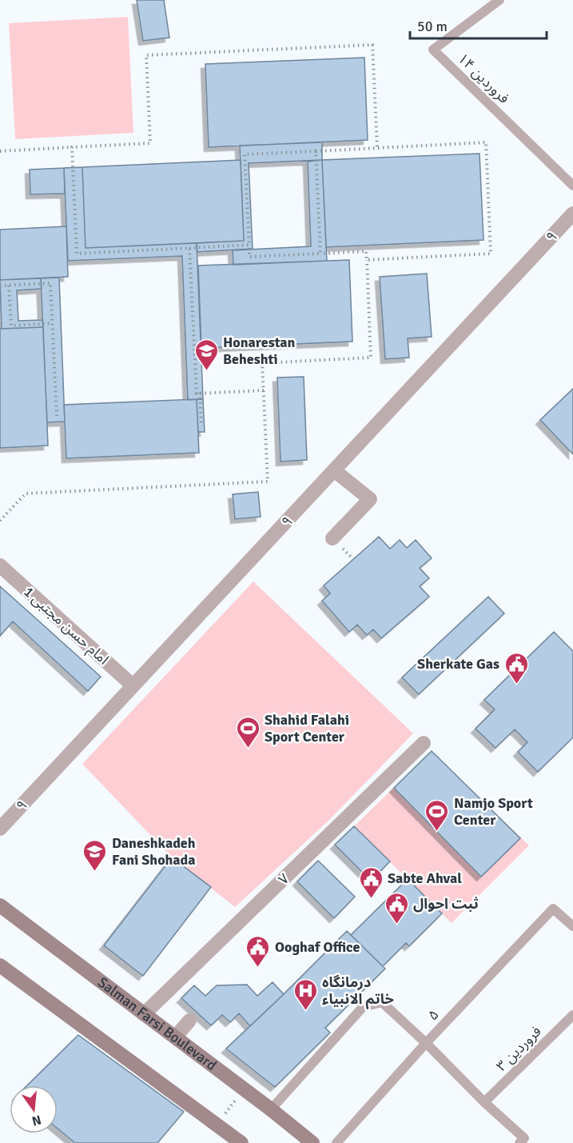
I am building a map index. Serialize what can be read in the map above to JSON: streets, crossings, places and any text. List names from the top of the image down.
{
  "streets": {
    "main road": ["Salman Farsi Boulevard"],
    "street": ["۹", "امام حسن مجتبی 1", "۷"],
    "lane": ["فروردین ۱۴", "۵", "فروردین ۳"]
  },
  "crossings": [
    ["۹", "امام حسن مجتبی 1"],
    ["۷", "Salman Farsi Boulevard"]
  ],
  "places": {
    "school or university": ["Honarestan Beheshti", "Daneshkadeh Fani Shohada"],
    "public building": [
      "Sherkate Gas",
      "Sabte Ahval",
      "ثبت احوال",
      "Ooghaf Office"
    ],
    "sports": ["Shahid Falahi Sport Center", "Namjo Sport Center"],
    "hospital": ["درمانگاه خاتم الانبیاء"]
  },
  "scale_bar": "50 m",
  "north": "bottom"
}
